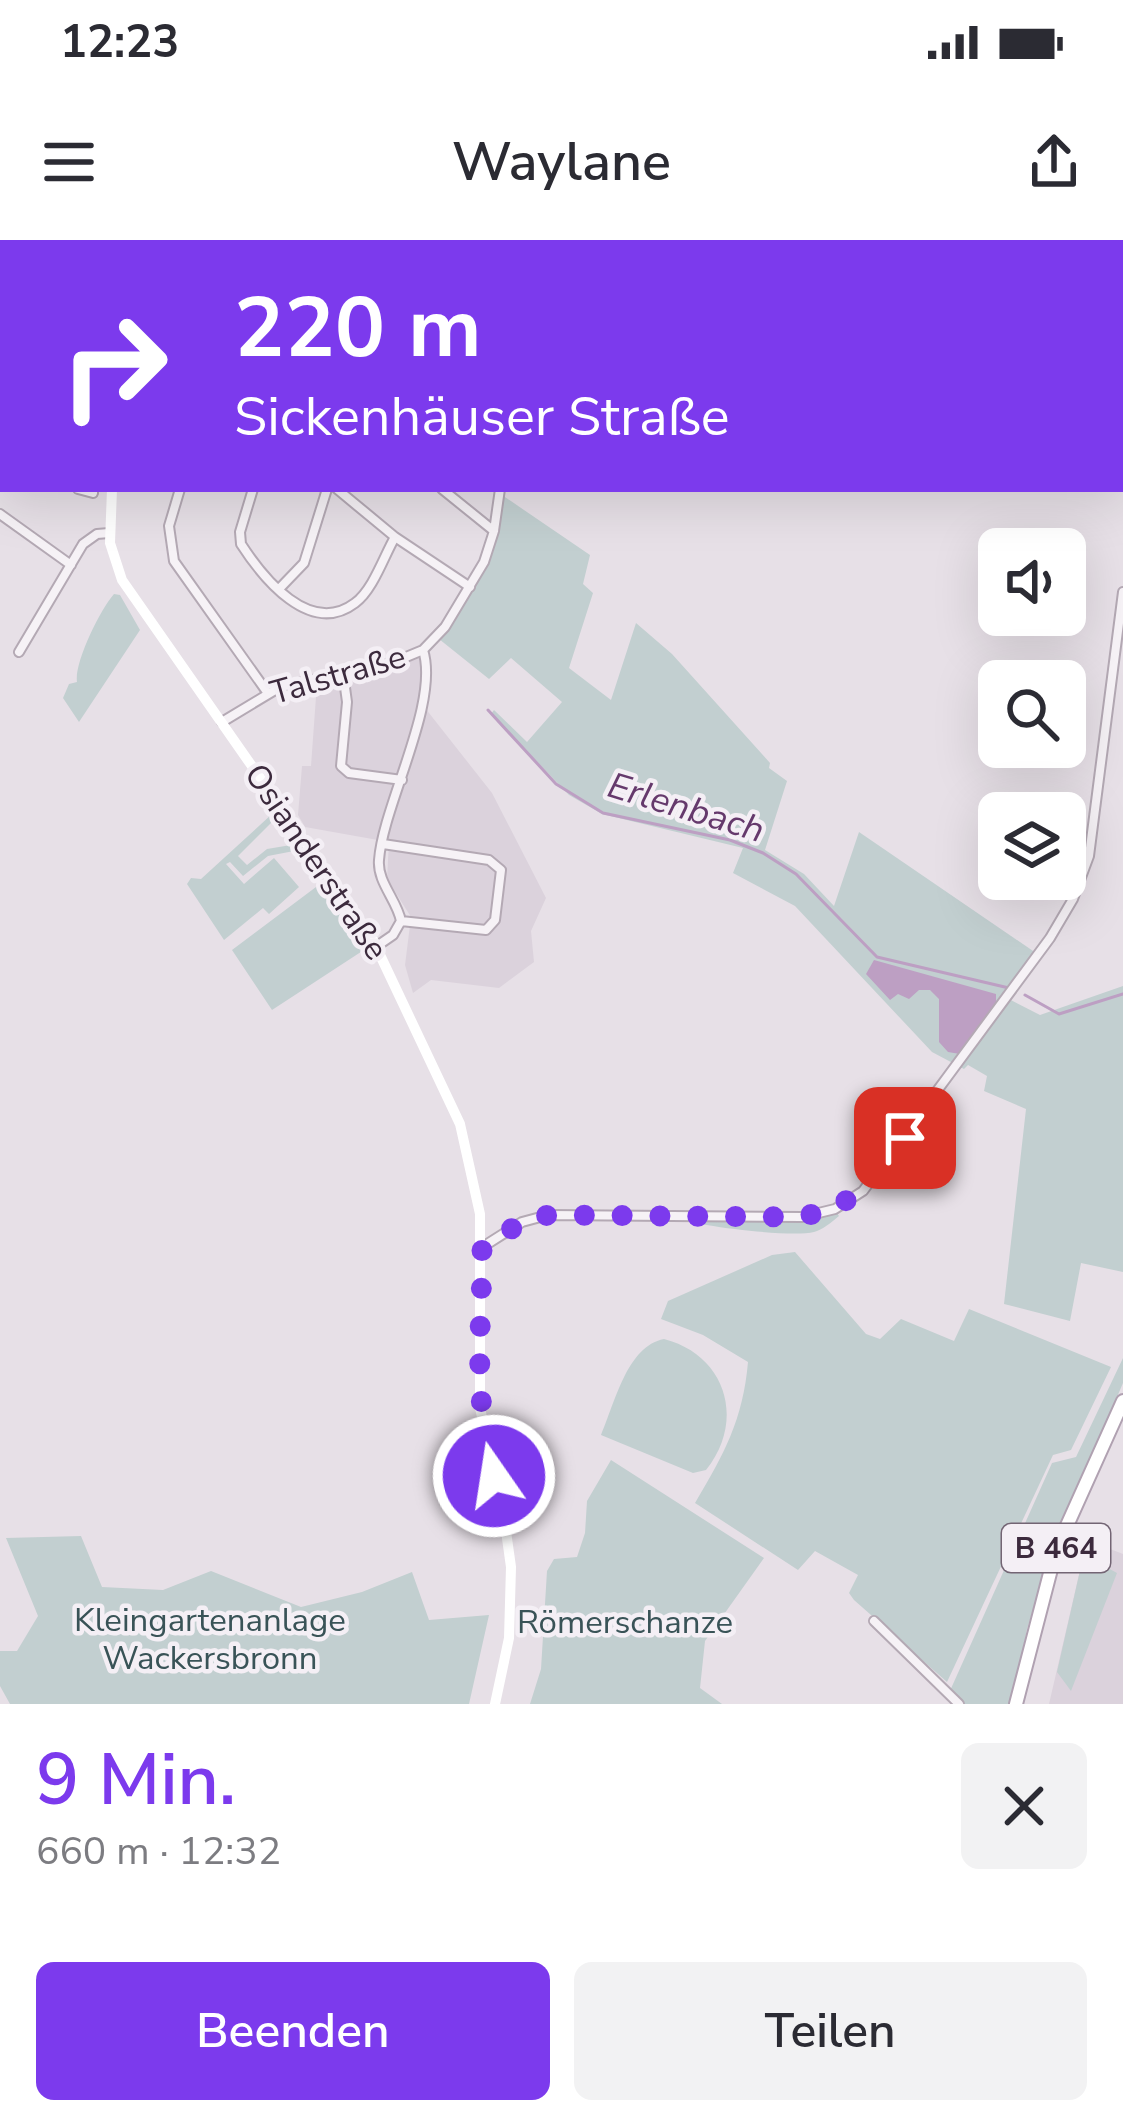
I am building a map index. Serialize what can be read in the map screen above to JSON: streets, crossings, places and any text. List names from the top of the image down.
{
  "streets": {
    "main road": ["B 464"],
    "street": ["Talstraße", "Osianderstraße"]
  },
  "crossings": [
    ["Talstraße", "Osianderstraße"]
  ],
  "water": ["Erlenbach"],
  "parks": ["Kleingartenanlage Wackersbronn", "Römerschanze"],
  "page": {
    "status": "12:23",
    "header": "Waylane",
    "turn": ["220 m", "Sickenhäuser Straße"],
    "heading": ["9 Min.", "660 m · 12:32"],
    "buttons": ["Beenden", "Teilen"]
  }
}
